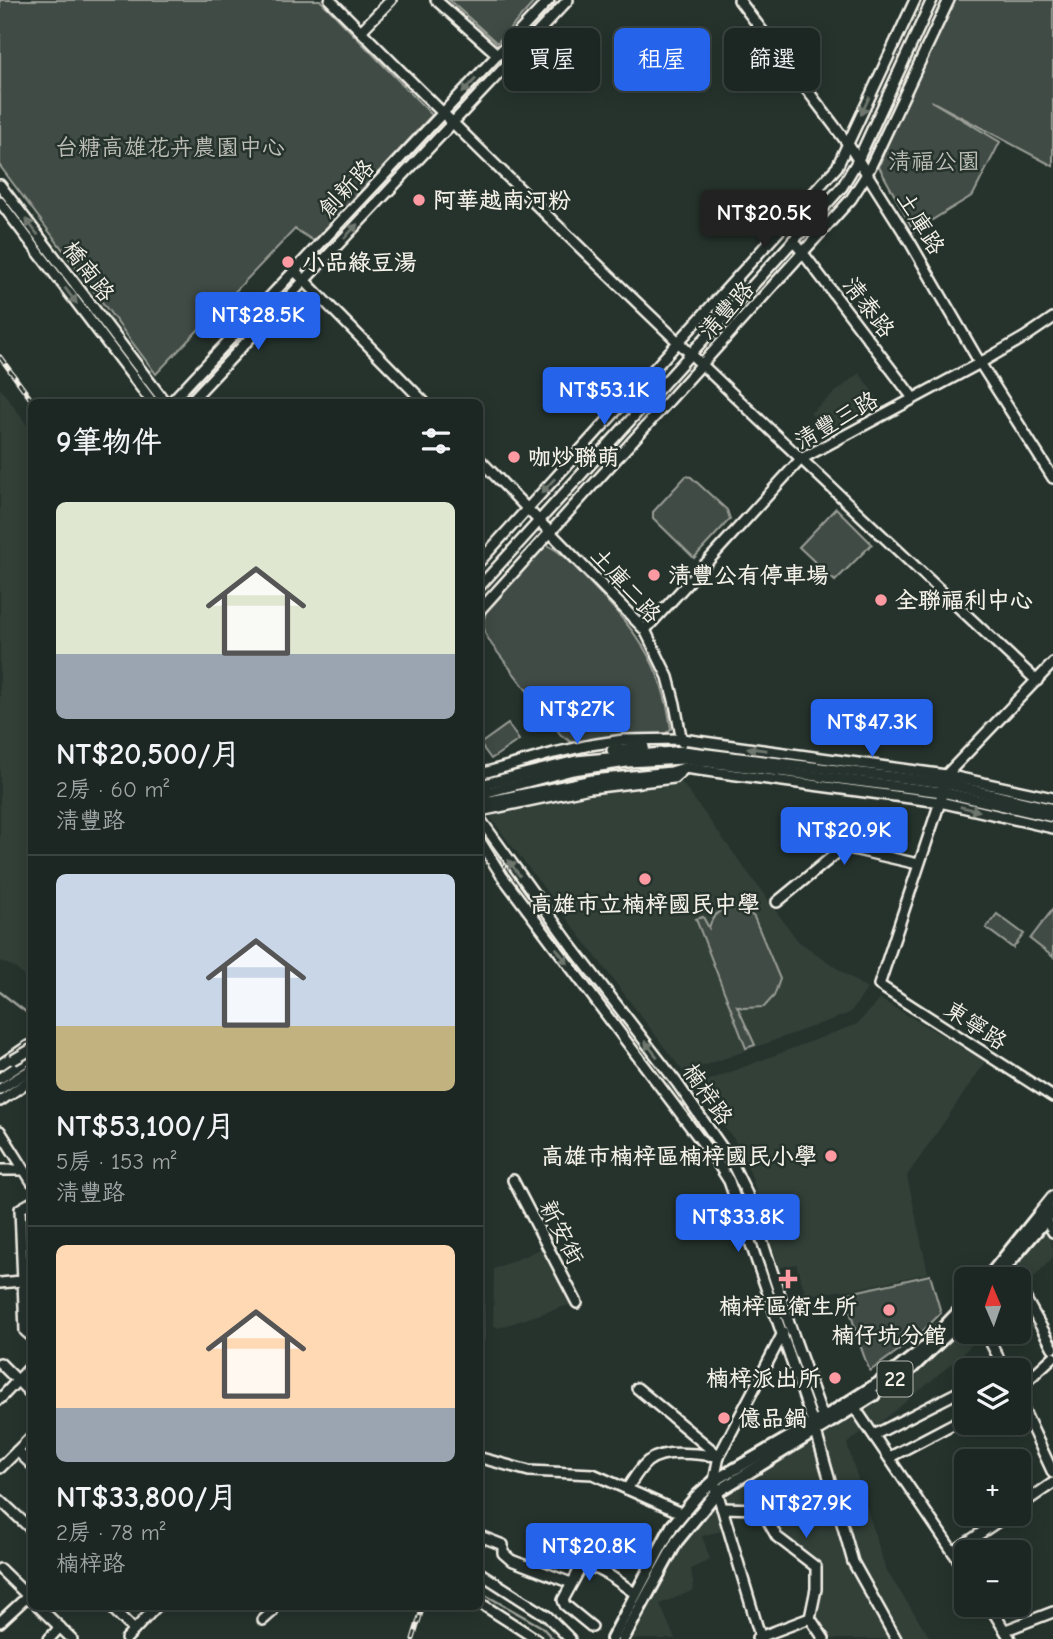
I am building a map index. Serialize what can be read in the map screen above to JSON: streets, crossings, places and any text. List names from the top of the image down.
{
  "streets": {
    "main road": ["22"],
    "street": [
      "創新路",
      "土庫路",
      "橋南路",
      "清泰路",
      "清豐路",
      "清豐三路",
      "土庫二路",
      "東寧路",
      "楠梓路",
      "新安街"
    ]
  },
  "crossings": [
    ["土庫路", "清豐路"],
    ["土庫路", "清豐三路"],
    ["清泰路", "清豐路"],
    ["清泰路", "清豐三路"],
    ["清豐路", "土庫二路"],
    ["清豐三路", "土庫二路"],
    ["楠梓路", "22"]
  ],
  "parks": ["台糖高雄花卉農園中心", "清福公園"],
  "places": {
    "other": [
      "阿華越南河粉",
      "小品綠豆湯",
      "咖炒聯萌",
      "清豐公有停車場",
      "全聯福利中心",
      "高雄市立楠梓國民中學",
      "高雄市楠梓區楠梓國民小學",
      "楠仔坑分館",
      "楠梓派出所",
      "億品鍋"
    ],
    "health": ["楠梓區衛生所"]
  },
  "north": "top",
  "page": {
    "chip": ["買屋", "租屋", "篩選"],
    "price": [
      "NT$20.5K",
      "NT$28.5K",
      "NT$53.1K",
      "NT$27K",
      "NT$47.3K",
      "NT$20.9K",
      "NT$33.8K",
      "NT$27.9K",
      "NT$20.8K"
    ],
    "heading": "9筆物件",
    "list": [
      {
        "name": "NT$20,500/月",
        "note": "2房 · 60 m² · 清豐路"
      },
      {
        "name": "NT$53,100/月",
        "note": "5房 · 153 m² · 清豐路"
      },
      {
        "name": "NT$33,800/月",
        "note": "2房 · 78 m² · 楠梓路"
      }
    ],
    "map_buttons": ["+", "−"]
  }
}
